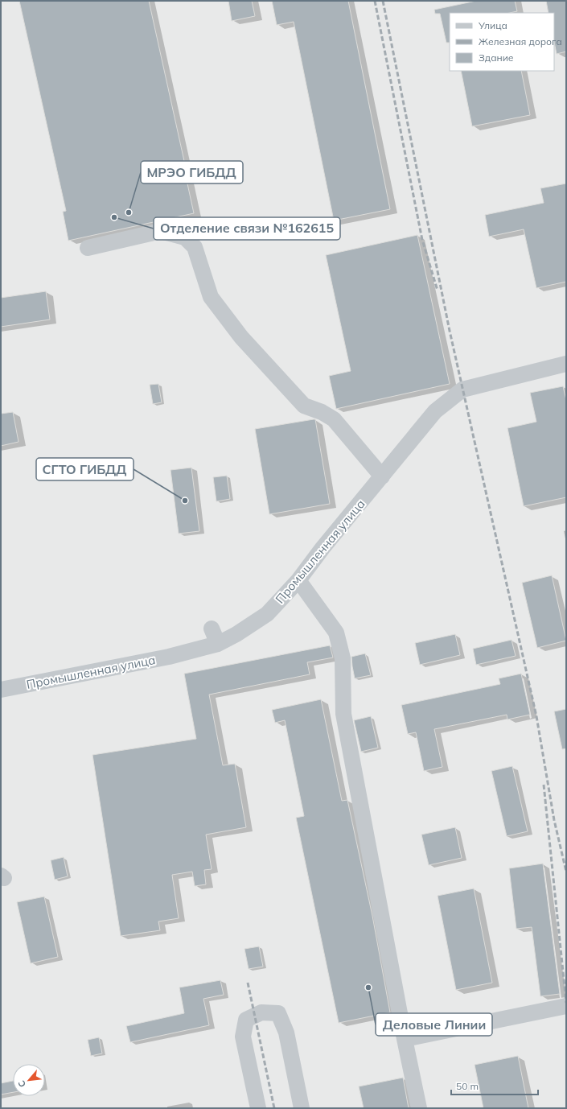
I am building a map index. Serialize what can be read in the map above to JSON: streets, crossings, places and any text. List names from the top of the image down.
{
  "streets": {
    "street": ["Промышленная улица"]
  },
  "places": [
    "МРЭО ГИБДД",
    "Отделение связи №162615",
    "СГТО ГИБДД",
    "Деловые Линии"
  ],
  "legend": ["Улица", "Железная дорога", "Здание"],
  "scale_bar": "50 m",
  "north": "bottom left"
}
